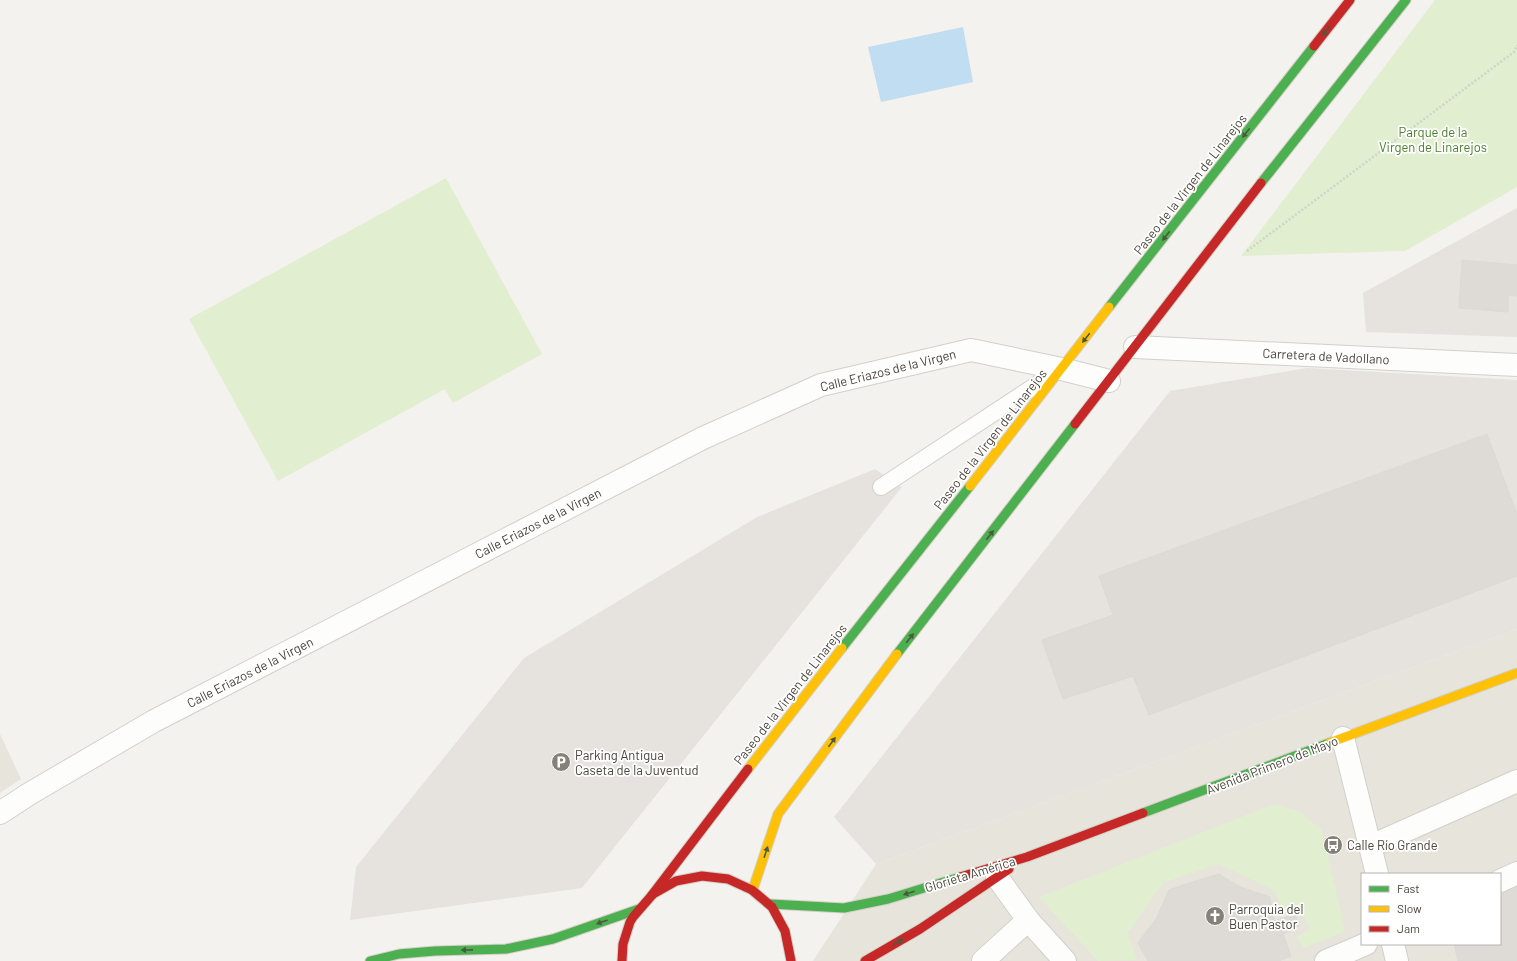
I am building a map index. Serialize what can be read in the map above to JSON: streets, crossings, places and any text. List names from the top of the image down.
{
  "streets": {
    "street": [
      "Paseo de la Virgen de Linarejos",
      "Carretera de Vadollano",
      "Calle Eriazos de la Virgen",
      "Avenida Primero de Mayo",
      "Glorieta América"
    ]
  },
  "crossings": [
    ["Paseo de la Virgen de Linarejos", "Calle Eriazos de la Virgen"],
    ["Avenida Primero de Mayo", "Glorieta América"]
  ],
  "parks": ["Parque de la Virgen de Linarejos"],
  "places": {
    "parking": ["Parking Antigua Caseta de la Juventud"],
    "bus stop": ["Calle Río Grande"],
    "church": ["Parroquia del Buen Pastor"]
  },
  "legend": ["Fast", "Slow", "Jam"]
}
